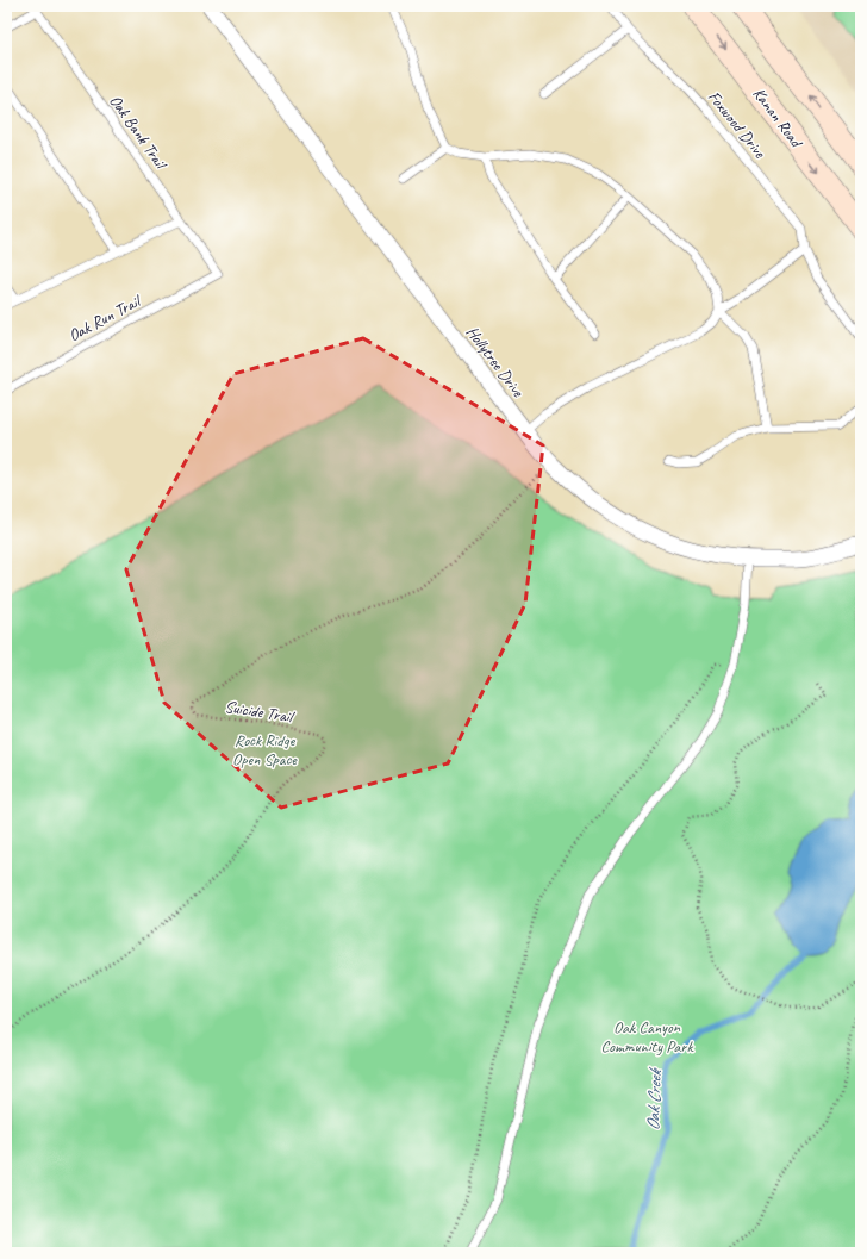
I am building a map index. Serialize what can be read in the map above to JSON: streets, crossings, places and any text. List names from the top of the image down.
{
  "streets": {
    "main road": ["Kanan Road"],
    "street": ["Hollytree Drive"],
    "lane": ["Foxwood Drive", "Oak Bank Trail", "Oak Run Trail"],
    "path": ["Suicide Trail"]
  },
  "crossings": [
    ["Oak Bank Trail", "Oak Run Trail"],
    ["Hollytree Drive", "Suicide Trail"]
  ],
  "water": ["Oak Creek"],
  "parks": ["Rock Ridge Open Space", "Oak Canyon Community Park"]
}
